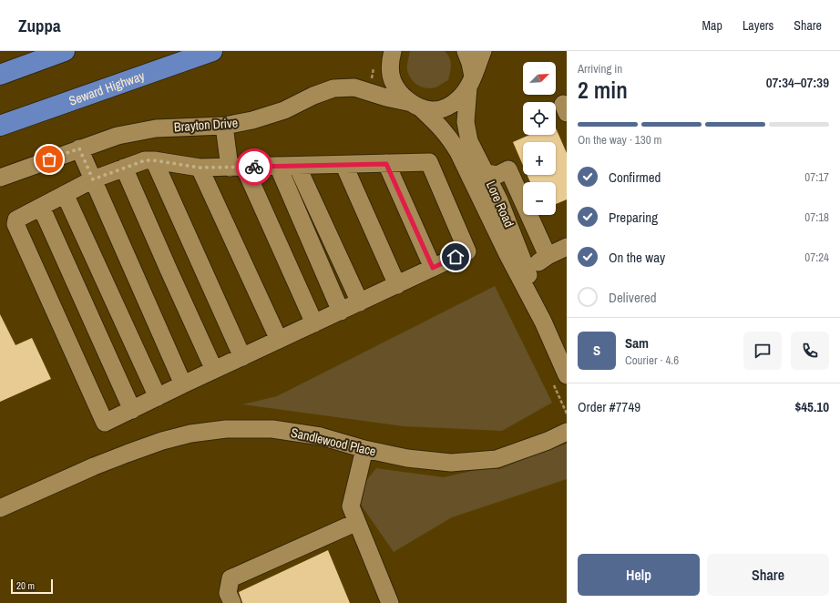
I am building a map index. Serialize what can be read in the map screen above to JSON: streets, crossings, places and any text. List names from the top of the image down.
{
  "streets": {
    "highway": ["Seward Highway"],
    "street": ["Brayton Drive", "Lore Road", "Sandlewood Place"]
  },
  "crossings": [
    ["Brayton Drive", "Lore Road"]
  ],
  "scale_bar": "20 m",
  "north": "top right",
  "page": {
    "header": "Zuppa",
    "nav": ["Map", "Layers", "Share"],
    "heading": ["2 min", "Arriving in", "07:34–07:39"],
    "panel": [
      "Sam",
      "Courier · 4.6",
      "Order #7749",
      "$45.10"
    ],
    "map_buttons": ["+", "−"],
    "bar": "On the way · 130 m",
    "list": [
      ["Confirmed", "07:17"],
      ["Preparing", "07:18"],
      ["On the way", "07:24"],
      "Delivered"
    ],
    "round": "S",
    "buttons": ["Help", "Share"],
    "scale": "20 m"
  }
}
